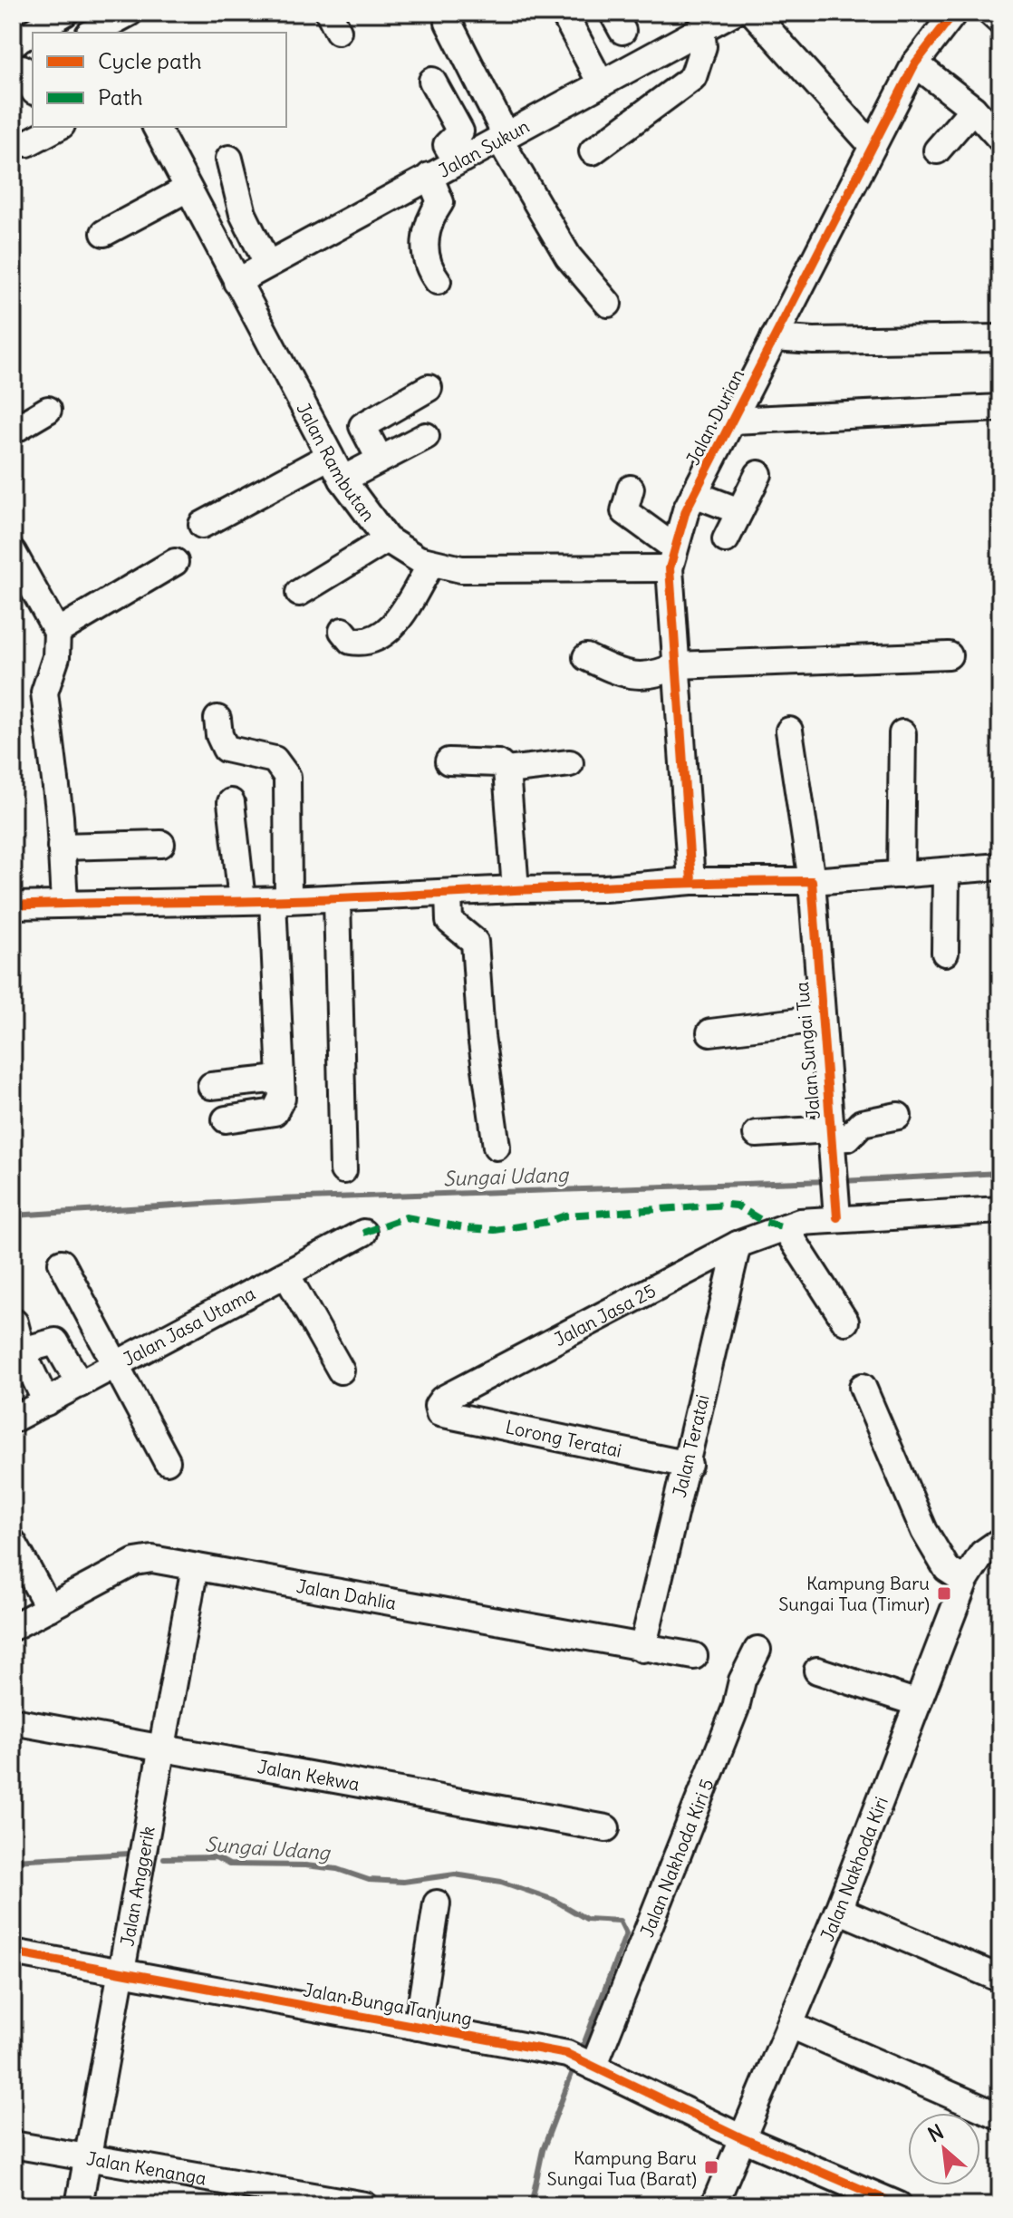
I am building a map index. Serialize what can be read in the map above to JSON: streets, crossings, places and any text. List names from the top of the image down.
{
  "streets": {
    "street": [
      "Jalan Sukun",
      "Jalan Durian",
      "Jalan Rambutan",
      "Jalan Sungai Tua",
      "Jalan Jasa 25",
      "Jalan Jasa Utama",
      "Lorong Teratai",
      "Jalan Teratai",
      "Jalan Dahlia",
      "Jalan Kekwa",
      "Jalan Nakhoda Kiri 5",
      "Jalan Nakhoda Kiri",
      "Jalan Anggerik",
      "Jalan Bunga Tanjung",
      "Jalan Kenanga"
    ]
  },
  "crossings": [
    ["Jalan Sukun", "Jalan Rambutan"],
    ["Jalan Durian", "Jalan Rambutan"],
    ["Jalan Sungai Tua", "Jalan Jasa 25"],
    ["Jalan Jasa 25", "Lorong Teratai"],
    ["Jalan Jasa 25", "Jalan Teratai"],
    ["Lorong Teratai", "Jalan Teratai"],
    ["Jalan Teratai", "Jalan Dahlia"],
    ["Jalan Dahlia", "Jalan Anggerik"],
    ["Jalan Kekwa", "Jalan Anggerik"],
    ["Jalan Nakhoda Kiri 5", "Jalan Bunga Tanjung"],
    ["Jalan Nakhoda Kiri", "Jalan Bunga Tanjung"],
    ["Jalan Anggerik", "Jalan Bunga Tanjung"],
    ["Jalan Anggerik", "Jalan Kenanga"]
  ],
  "water": ["Sungai Udang"],
  "places": {
    "transit": ["Kampung Baru Sungai Tua (Timur)", "Kampung Baru Sungai Tua (Barat)"]
  },
  "legend": ["Cycle path", "Path"],
  "north": "top left"
}
